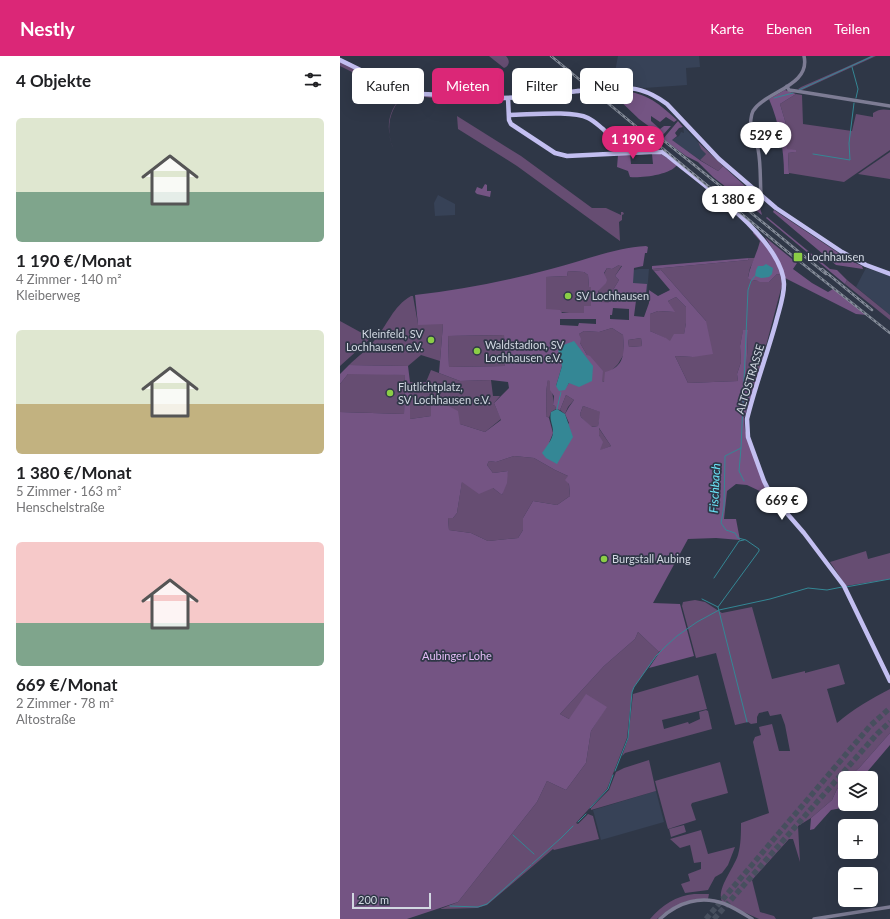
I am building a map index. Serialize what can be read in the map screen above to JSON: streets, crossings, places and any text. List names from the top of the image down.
{
  "streets": {
    "main road": ["ALTOSTRASSE"]
  },
  "water": ["Fischbach"],
  "parks": ["Aubinger Lohe"],
  "places": {
    "transit": ["Lochhausen"],
    "other": [
      "SV Lochhausen",
      "Kleinfeld, SV Lochhausen e.V.",
      "Waldstadion, SV Lochhausen e.V.",
      "Flutlichtplatz, SV Lochhausen e.V.",
      "Burgstall Aubing"
    ]
  },
  "scale_bar": "200 m",
  "page": {
    "header": "Nestly",
    "nav": ["Karte", "Ebenen", "Teilen"],
    "heading": "4 Objekte",
    "chip": [
      "Kaufen",
      "Mieten",
      "Filter",
      "Neu"
    ],
    "list": [
      {
        "name": "1 190 €/Monat",
        "note": "4 Zimmer · 140 m² · Kleiberweg"
      },
      {
        "name": "1 380 €/Monat",
        "note": "5 Zimmer · 163 m² · Henschelstraße"
      },
      {
        "name": "669 €/Monat",
        "note": "2 Zimmer · 78 m² · Altostraße"
      }
    ],
    "price": [
      "529 €",
      "1 190 €",
      "1 380 €",
      "669 €"
    ],
    "map_buttons": ["+", "−"],
    "scale": "200 m"
  }
}
